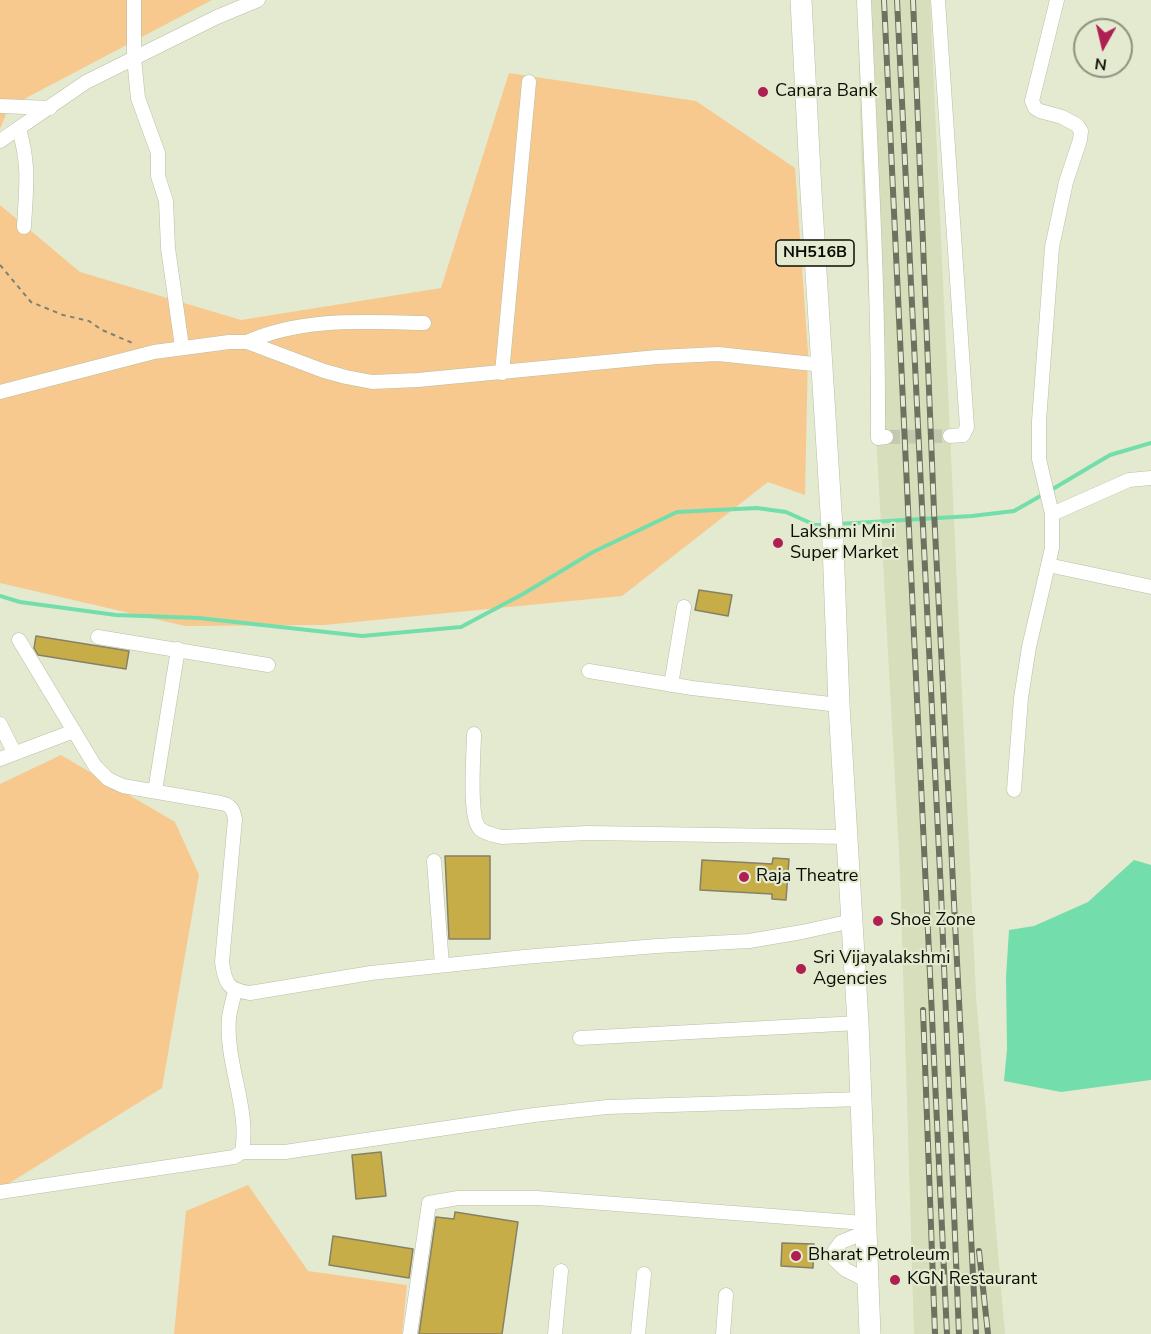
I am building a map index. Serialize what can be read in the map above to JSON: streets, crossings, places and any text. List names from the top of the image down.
{
  "streets": {
    "highway": ["NH516B"]
  },
  "places": [
    "Canara Bank",
    "Lakshmi Mini Super Market",
    "Raja Theatre",
    "Shoe Zone",
    "Sri Vijayalakshmi Agencies",
    "Bharat Petroleum",
    "KGN Restaurant"
  ],
  "north": "bottom"
}
